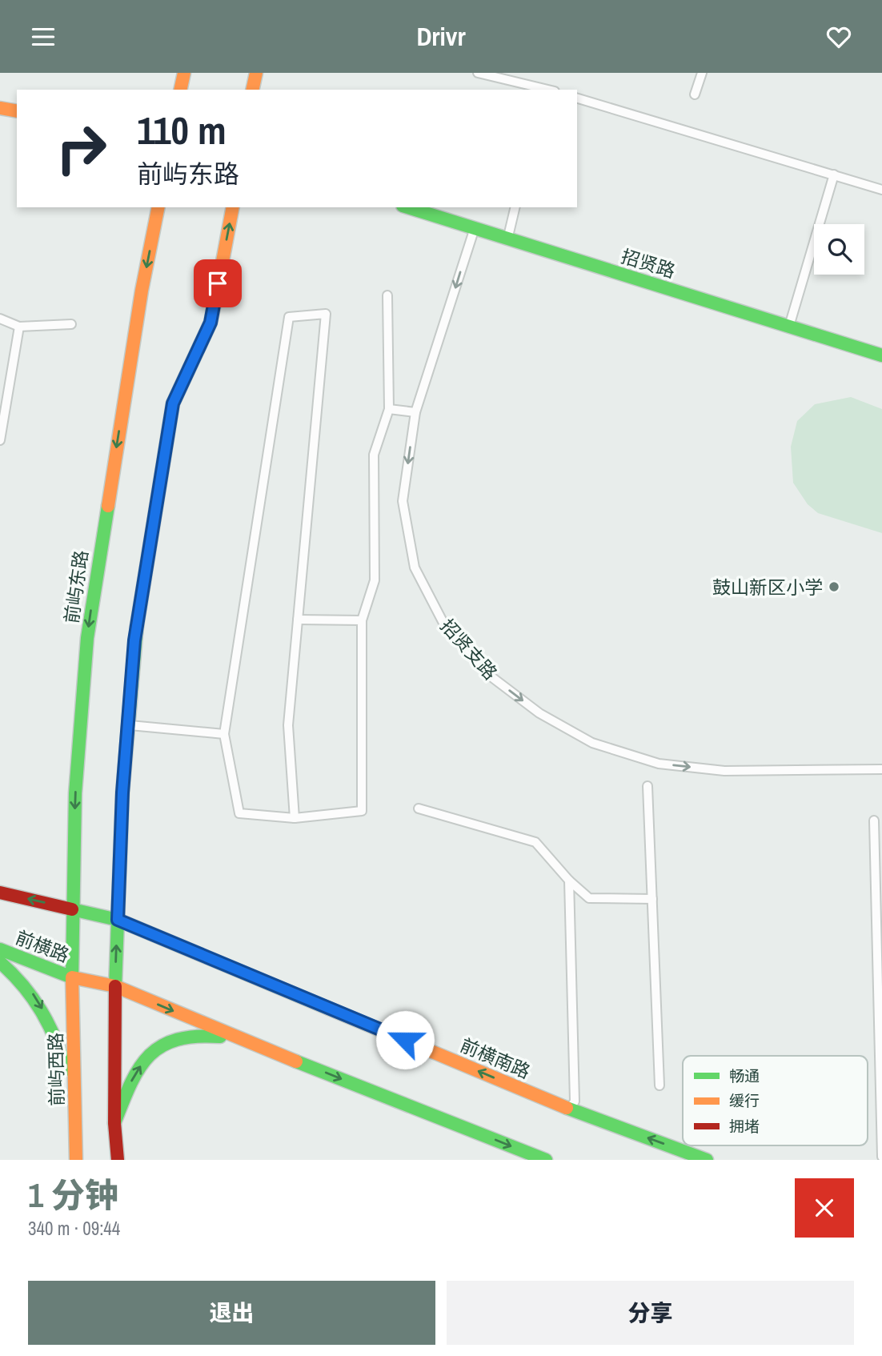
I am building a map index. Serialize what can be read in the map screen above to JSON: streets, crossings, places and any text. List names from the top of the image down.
{
  "streets": {
    "main road": [
      "招贤路",
      "前屿东路",
      "前横路",
      "前横南路",
      "前屿西路"
    ],
    "lane": ["招贤支路"]
  },
  "crossings": [
    ["招贤路", "招贤支路"],
    ["前屿东路", "前横路"],
    ["前屿东路", "前横南路"],
    ["前屿东路", "前屿西路"],
    ["前横路", "前屿西路"]
  ],
  "places": ["鼓山新区小学"],
  "legend": ["畅通", "缓行", "拥堵"],
  "page": {
    "header": "Drivr",
    "turn": ["110 m", "前屿东路"],
    "heading": ["1 分钟", "340 m · 09:44"],
    "buttons": ["退出", "分享"]
  }
}
